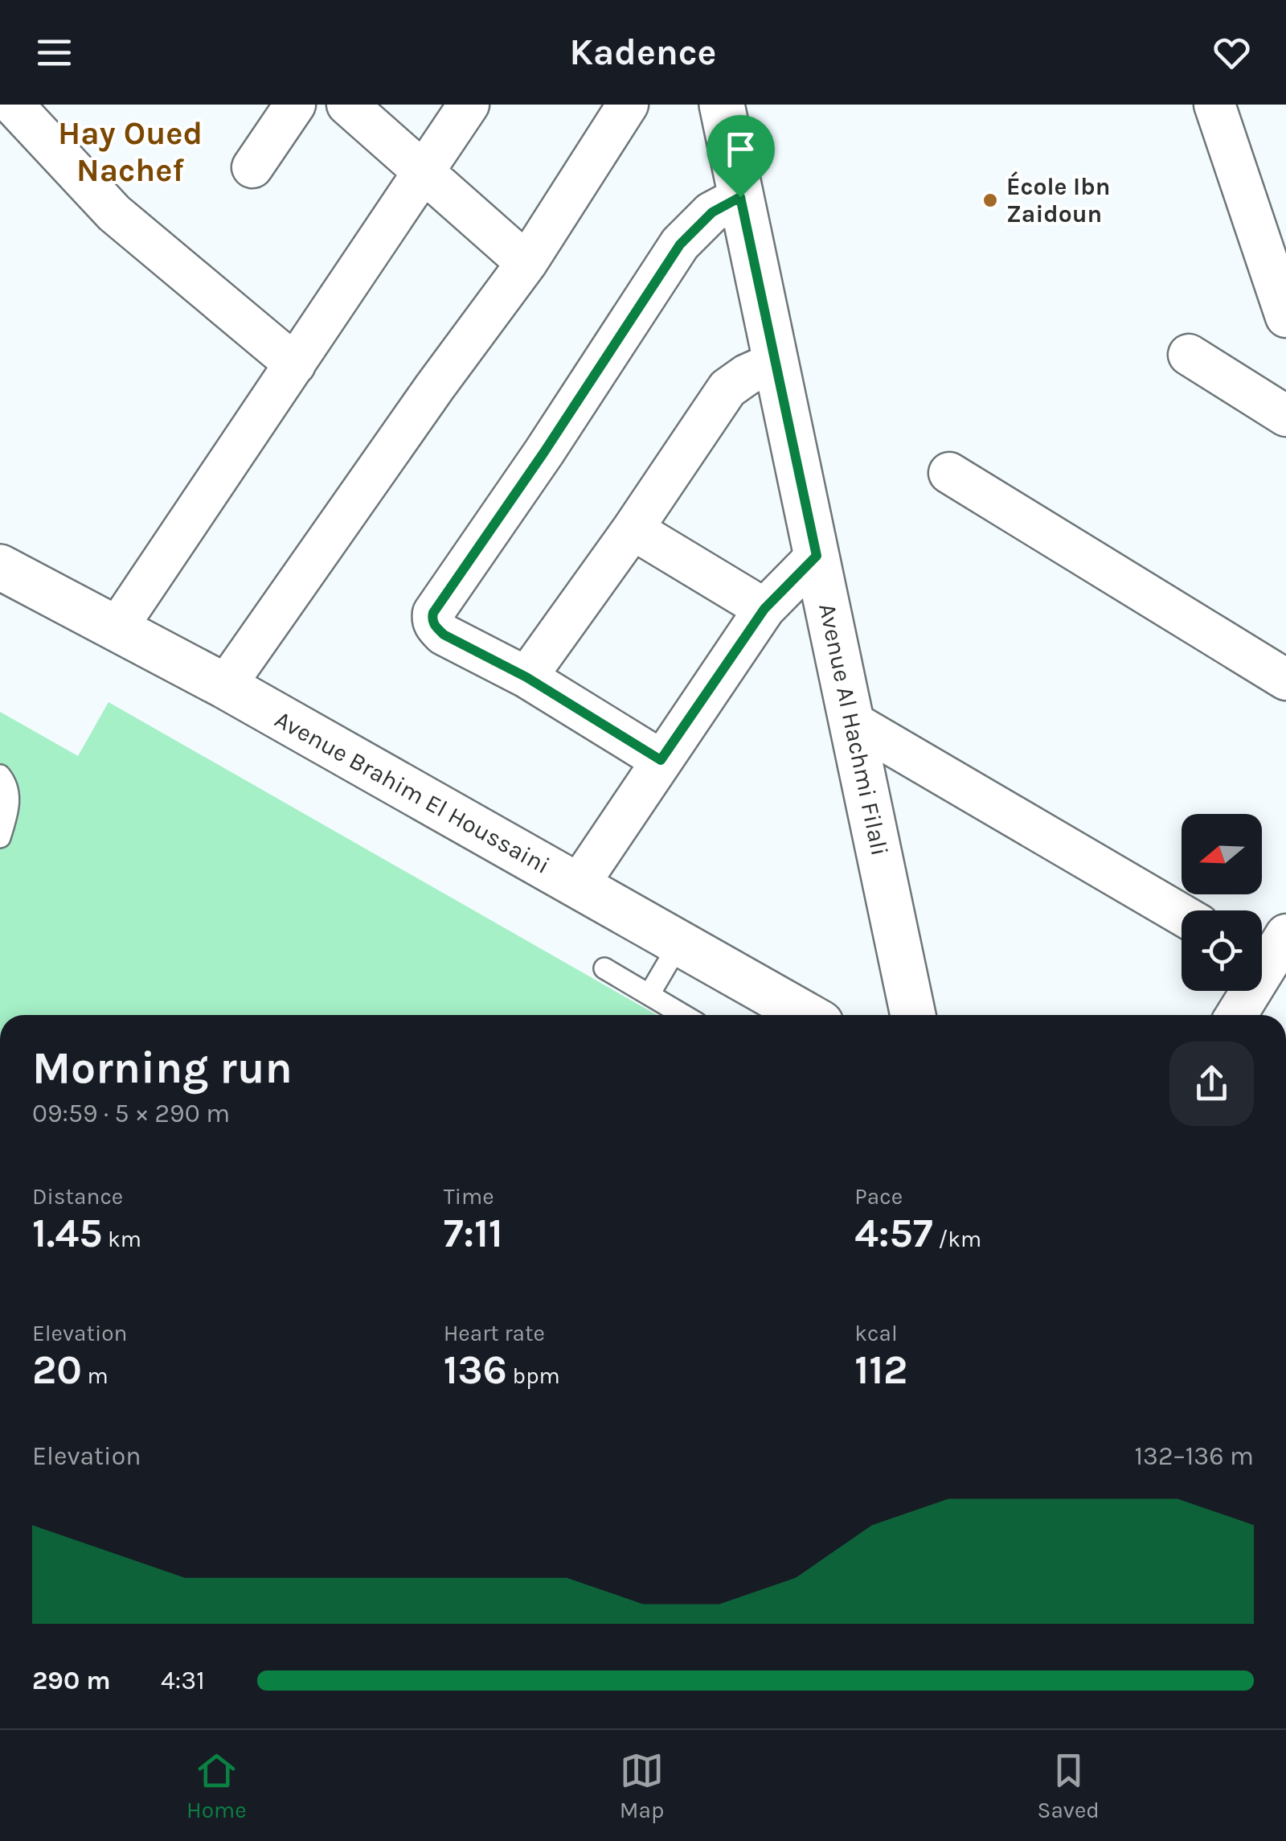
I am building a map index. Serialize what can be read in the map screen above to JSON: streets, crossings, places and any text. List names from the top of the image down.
{
  "streets": {
    "street": ["Avenue Al Hachmi Filali", "Avenue Brahim El Houssaini"]
  },
  "districts": ["Hay Oued Nachef"],
  "places": ["École Ibn Zaidoun"],
  "north": "left",
  "page": {
    "header": "Kadence",
    "heading": ["Morning run", "09:59 · 5 × 290 m"],
    "stats": [
      ["Distance", "1.45 km"],
      ["Time", "7:11"],
      ["Pace", "4:57 /km"],
      ["Elevation", "20 m"],
      ["Heart rate", "136 bpm"],
      ["kcal", "112"]
    ],
    "chart": ["Elevation", "132–136 m"],
    "list": [
      {
        "name": "290 m",
        "note": "4:31"
      }
    ],
    "tabs": ["Home", "Map", "Saved"]
  }
}
